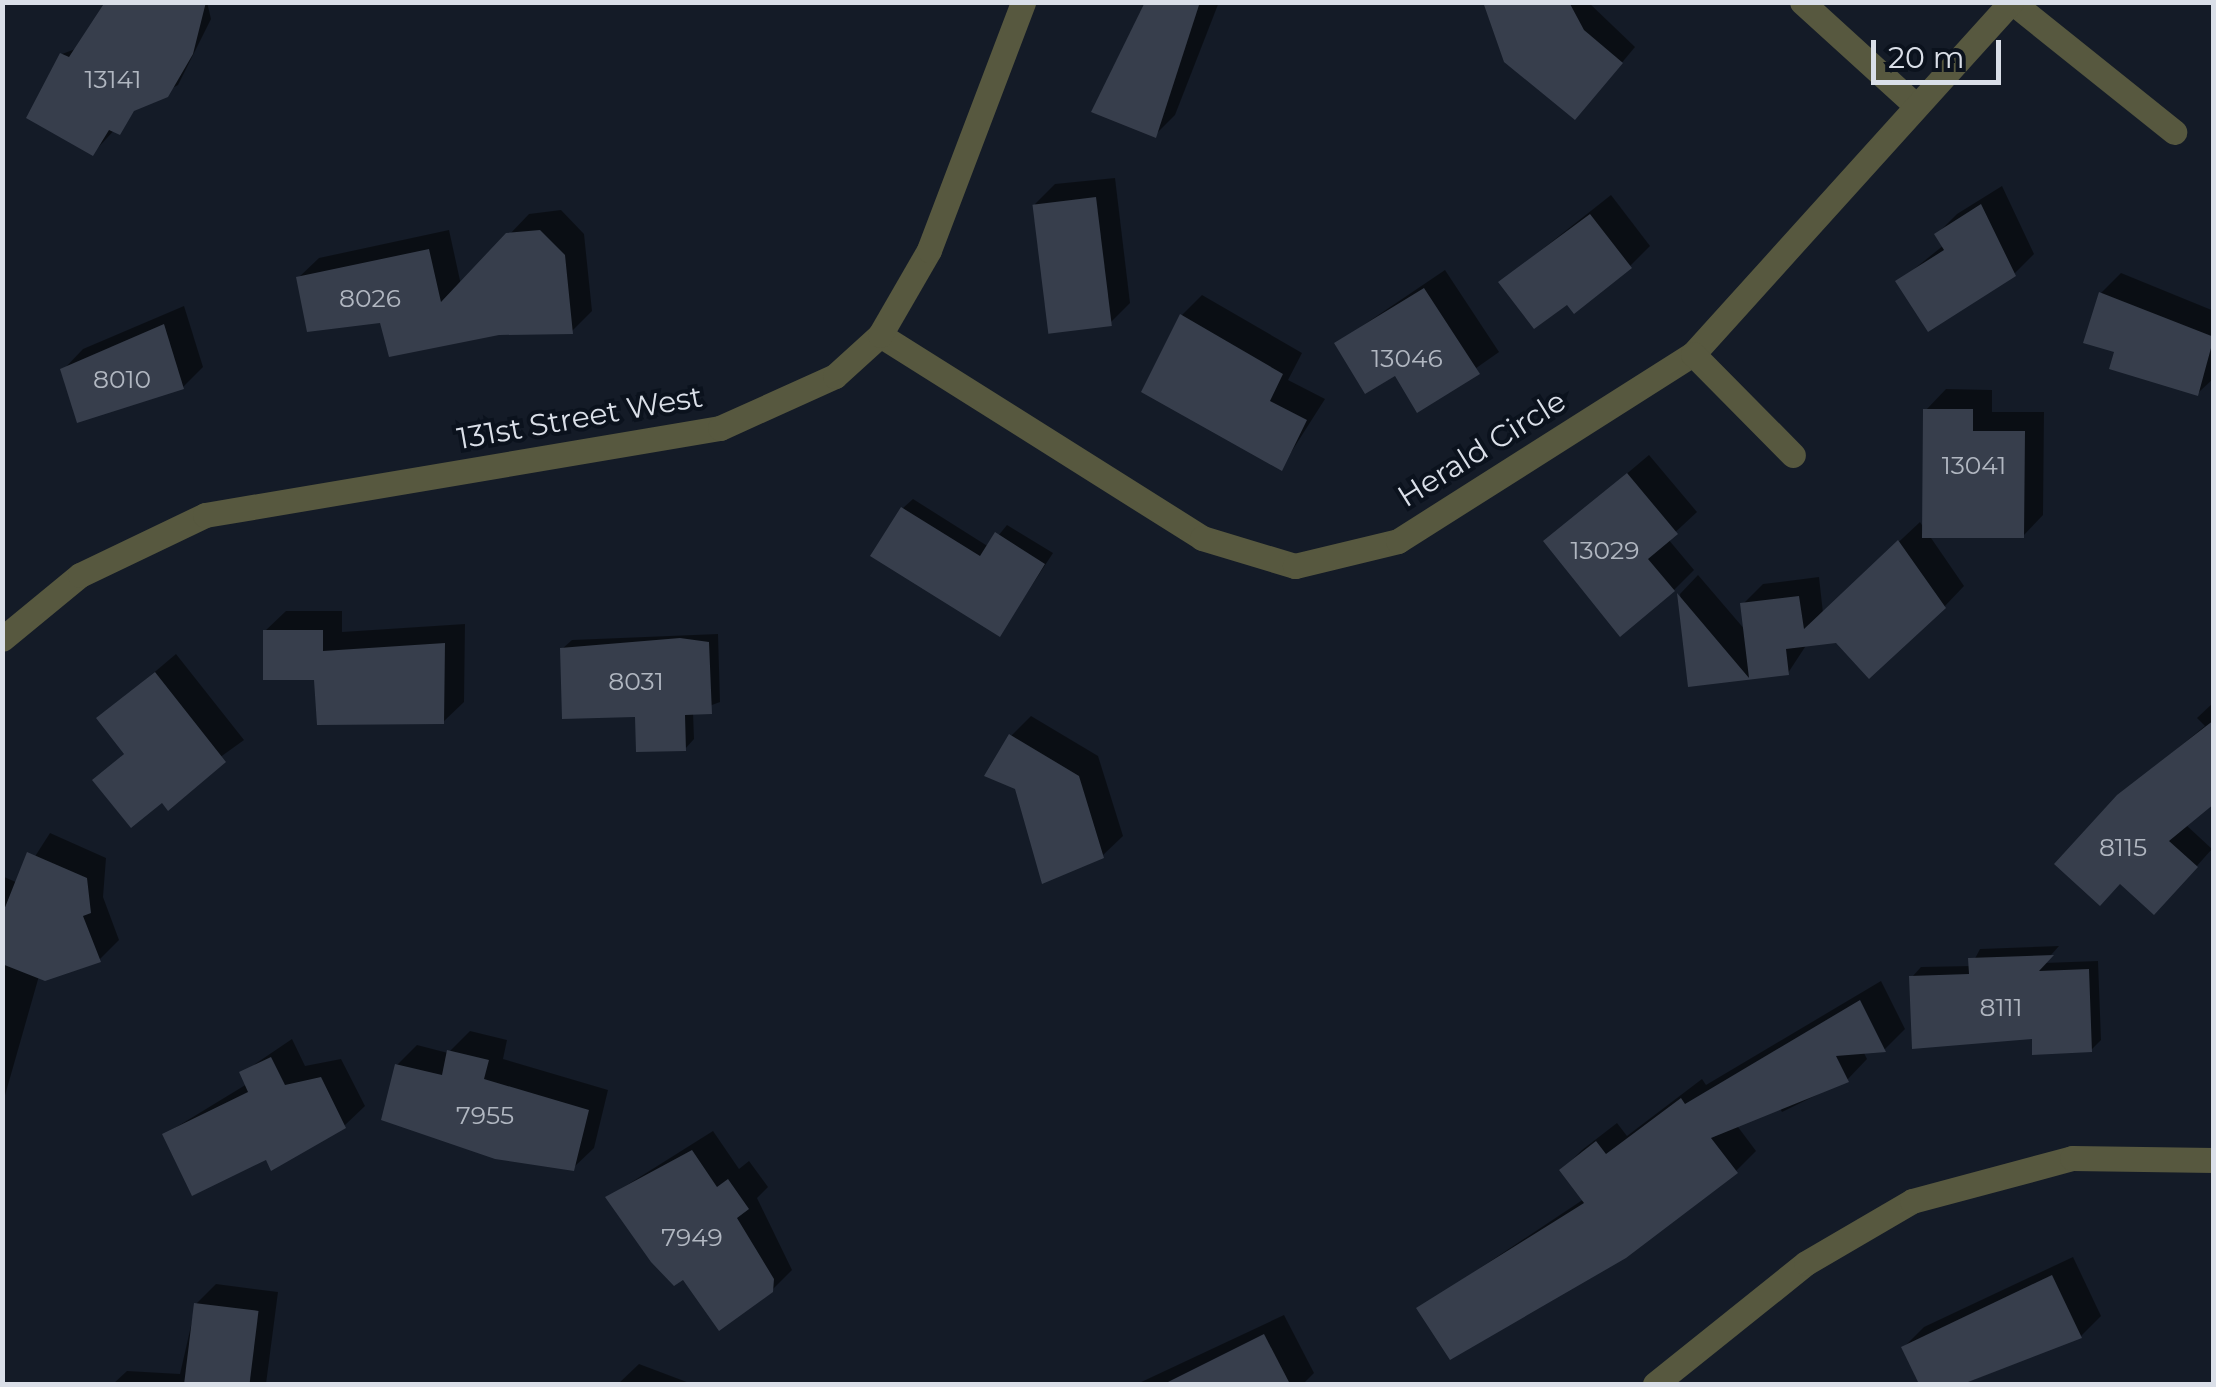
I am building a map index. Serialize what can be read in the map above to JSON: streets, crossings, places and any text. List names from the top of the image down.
{
  "streets": {
    "street": ["131st Street West", "Herald Circle"]
  },
  "crossings": [
    ["131st Street West", "Herald Circle"]
  ],
  "house_numbers": [
    "13141",
    "8026",
    "13046",
    "8010",
    "13041",
    "13029",
    "8031",
    "8115",
    "8111",
    "7955",
    "7949"
  ],
  "scale_bar": "20 m"
}
